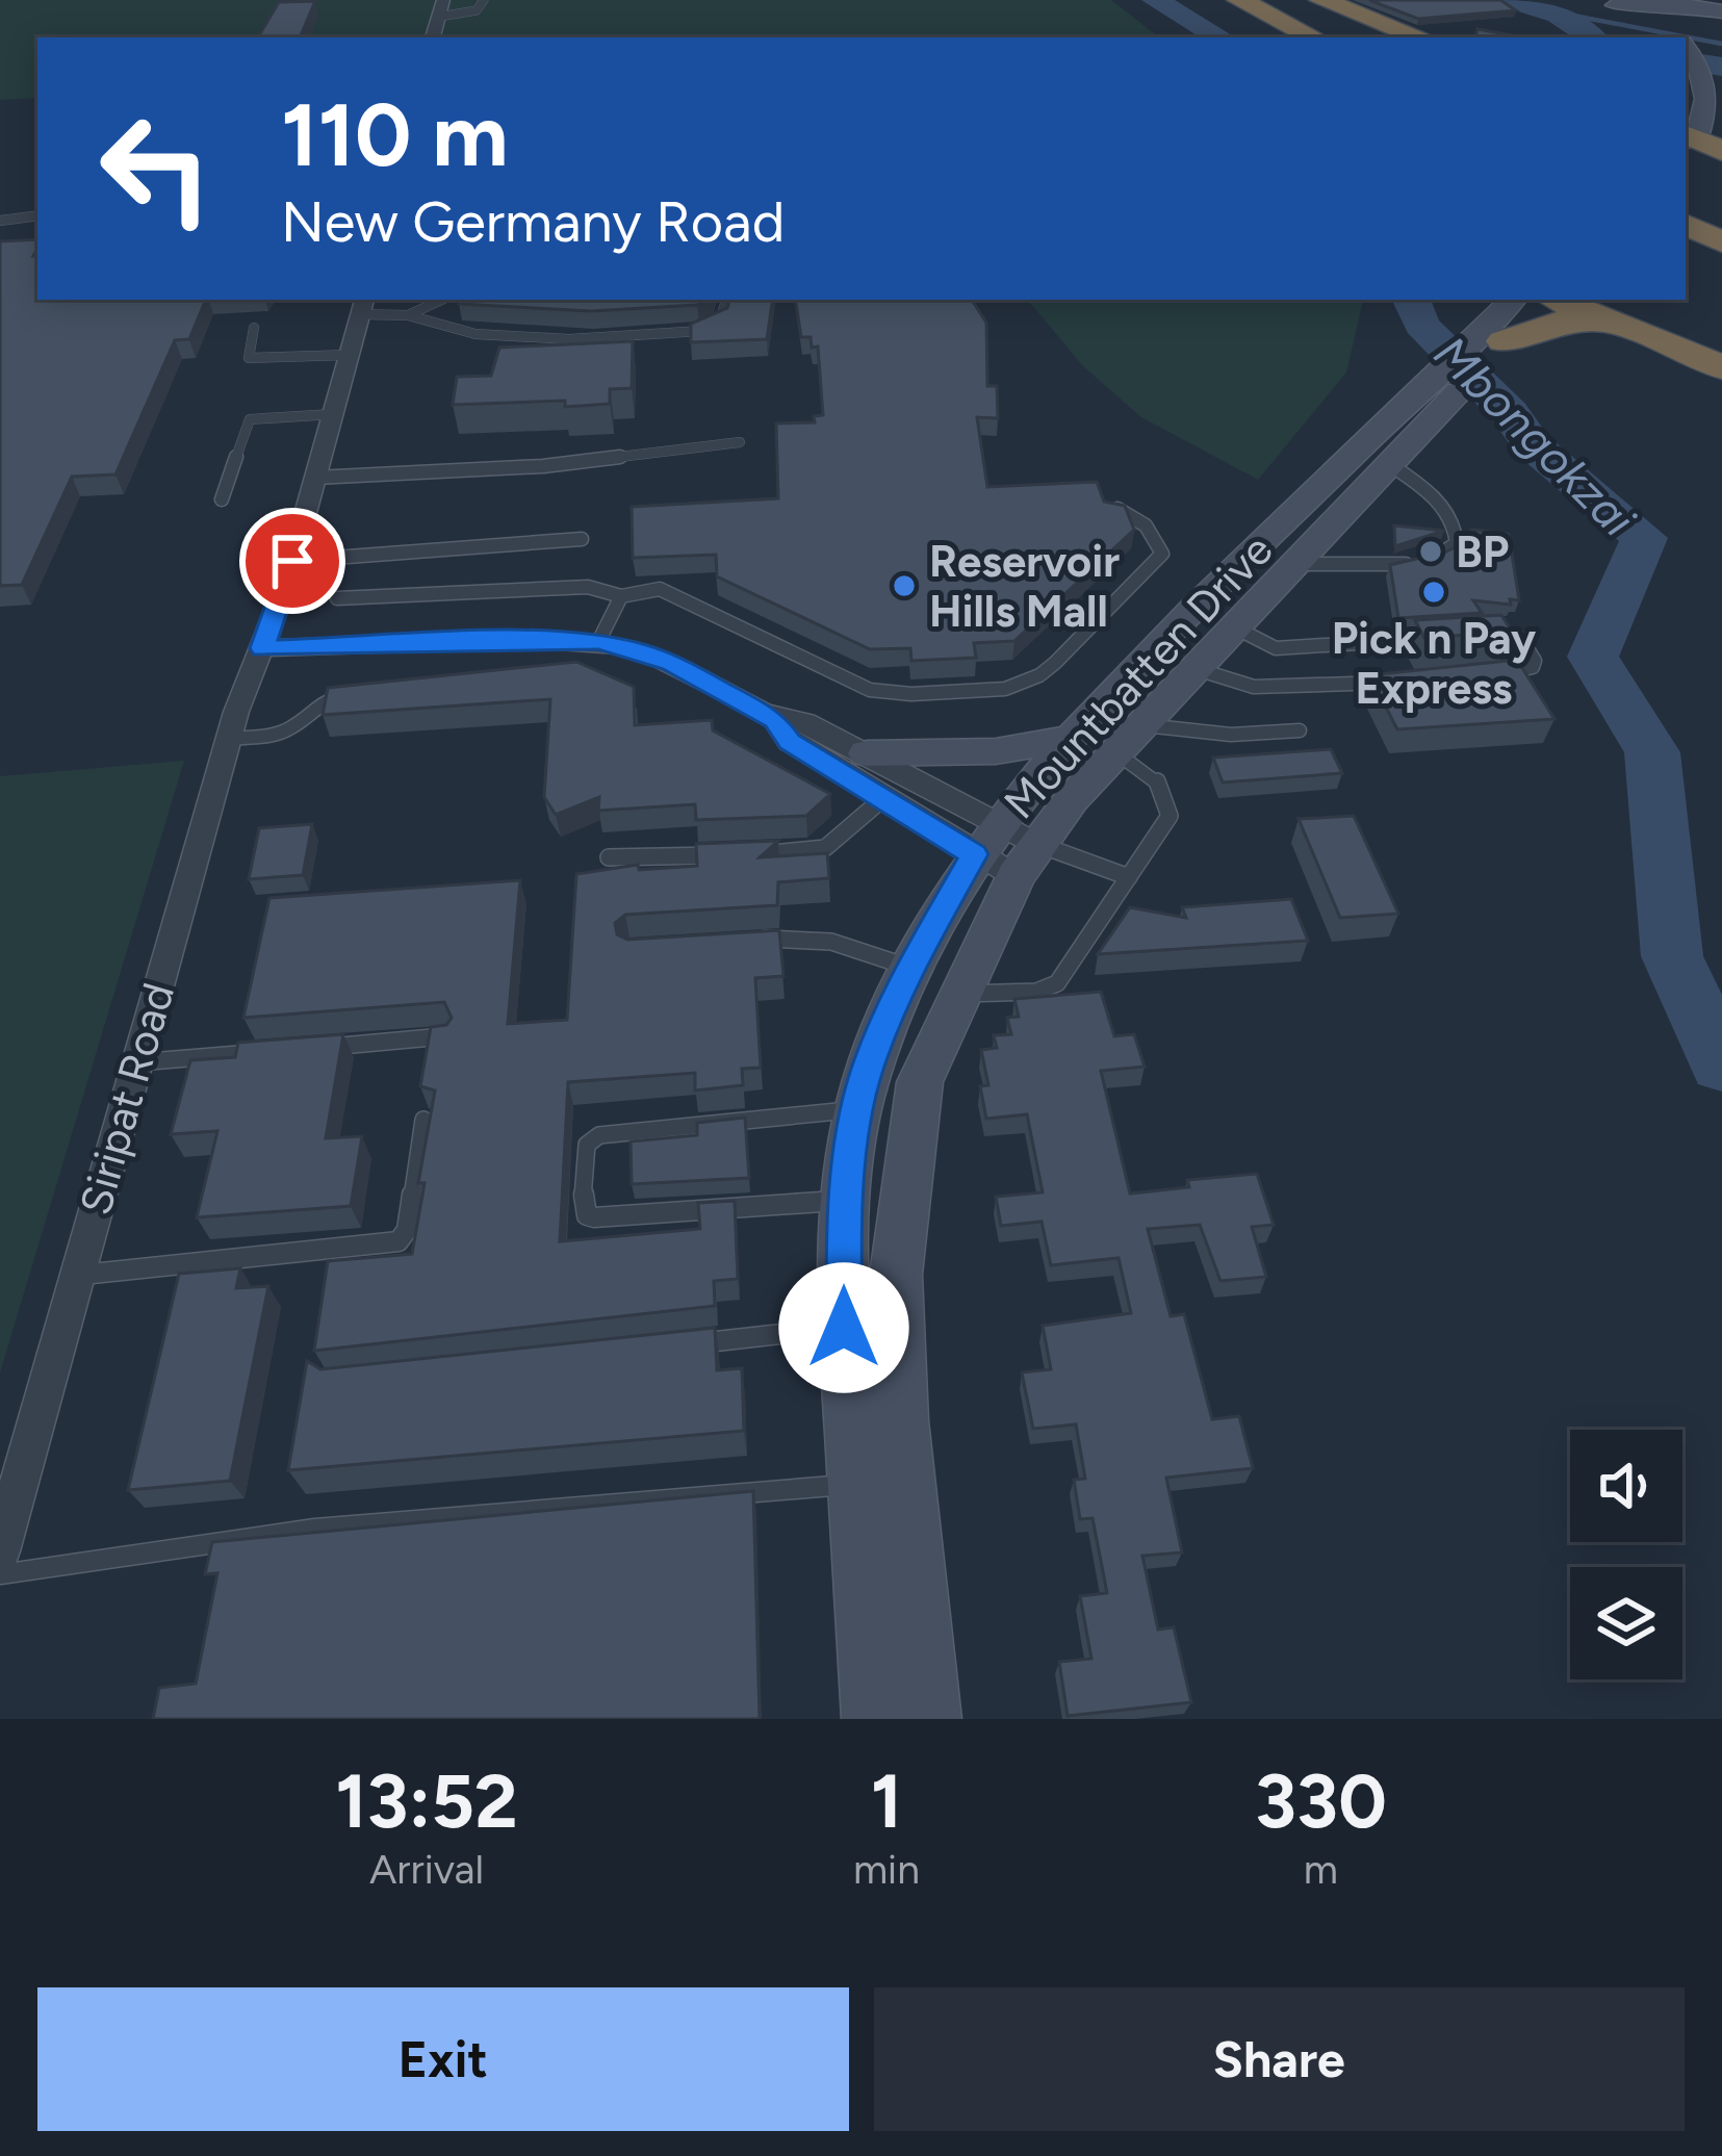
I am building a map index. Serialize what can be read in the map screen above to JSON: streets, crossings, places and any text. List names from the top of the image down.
{
  "streets": {
    "main road": ["Mountbatten Drive"],
    "street": ["Siripat Road"]
  },
  "water": ["Mbongokzai"],
  "places": ["BP", "Reservoir Hills Mall", "Pick n Pay Express"],
  "page": {
    "turn": ["110 m", "New Germany Road"],
    "eta": [
      "13:52",
      "Arrival",
      "1",
      "min",
      "330",
      "m"
    ],
    "buttons": ["Exit", "Share"]
  }
}
